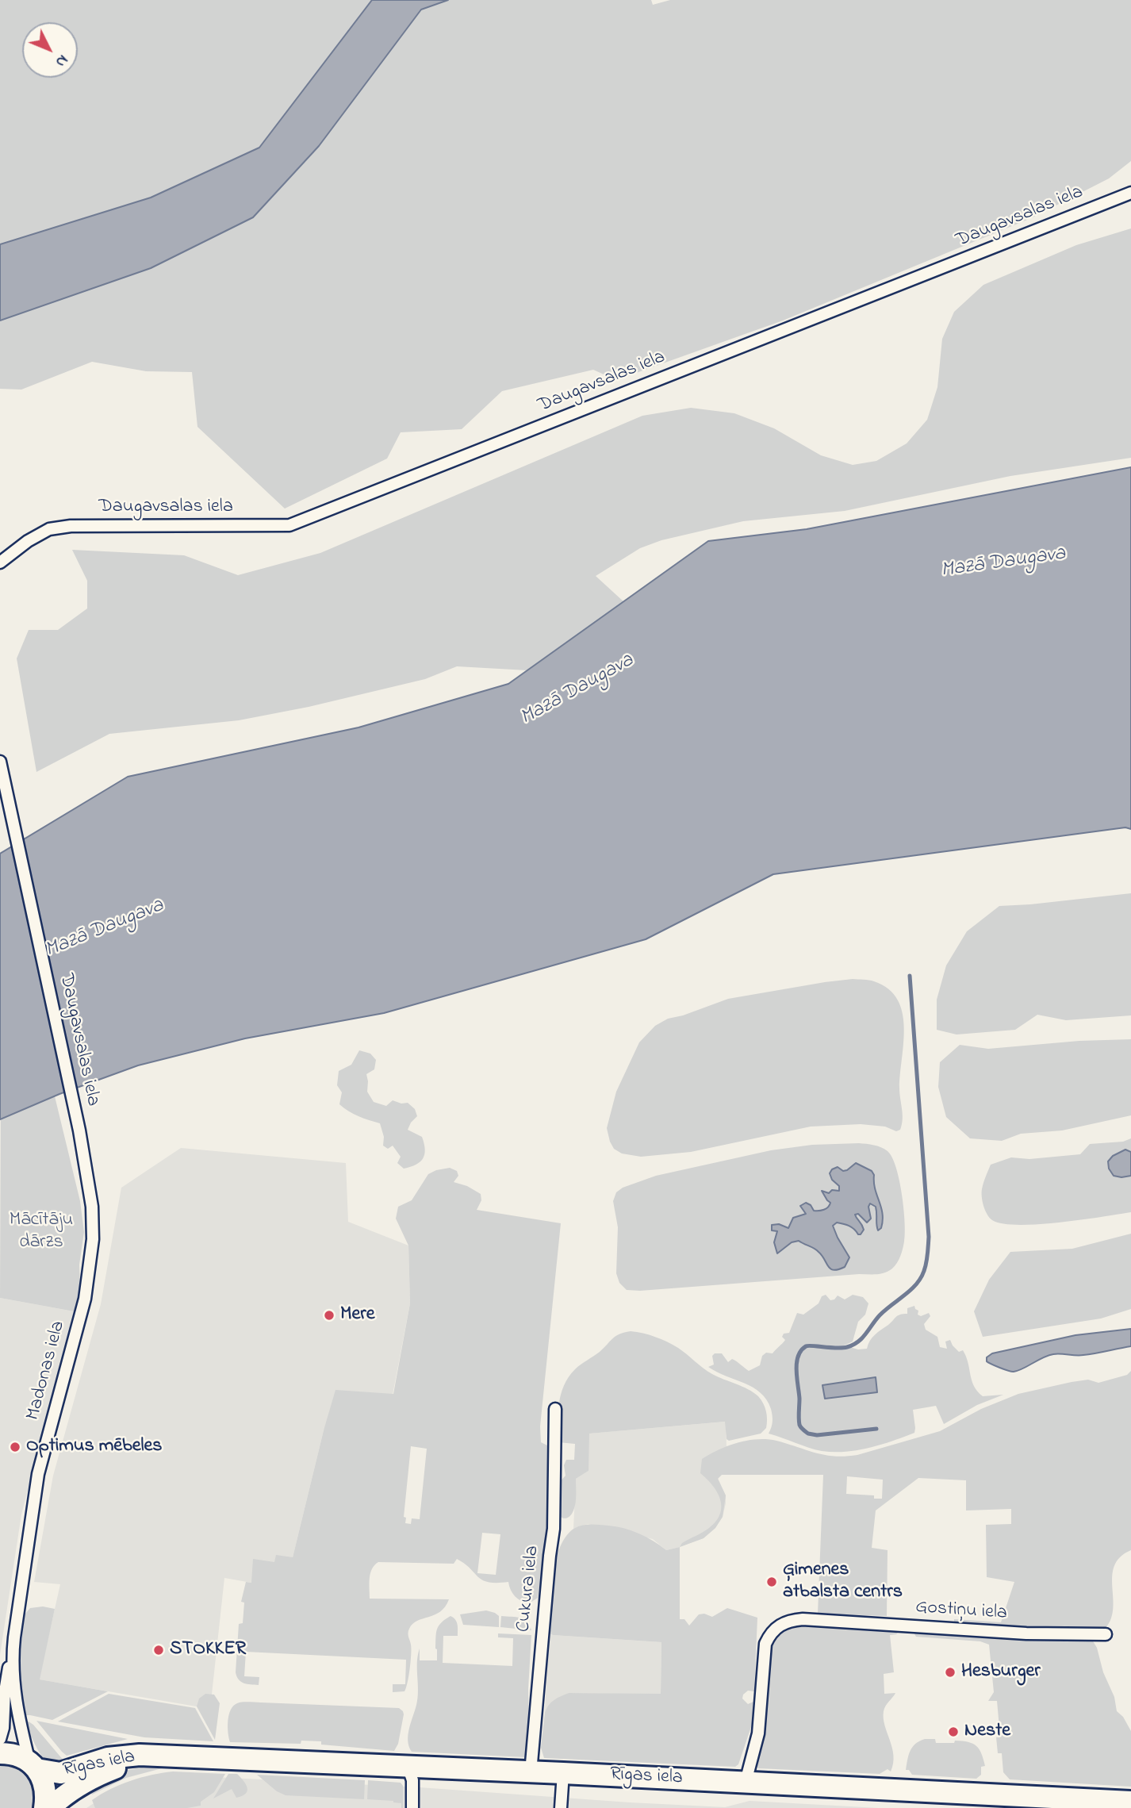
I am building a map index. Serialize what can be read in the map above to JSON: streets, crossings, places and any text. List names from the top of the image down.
{
  "streets": {
    "highway": ["Rīgas iela"],
    "street": [
      "Daugavsalas iela",
      "Madonas iela",
      "Cukura iela",
      "Gostiņu iela"
    ]
  },
  "crossings": [
    ["Daugavsalas iela", "Madonas iela"],
    ["Madonas iela", "Rīgas iela"],
    ["Cukura iela", "Rīgas iela"],
    ["Gostiņu iela", "Rīgas iela"]
  ],
  "water": ["Mazā Daugava"],
  "parks": ["Mācītāju dārzs"],
  "places": [
    "Mere",
    "Optimus mēbeles",
    "Ģimenes atbalsta centrs",
    "STOKKER",
    "Hesburger",
    "Neste"
  ],
  "north": "bottom right"
}
